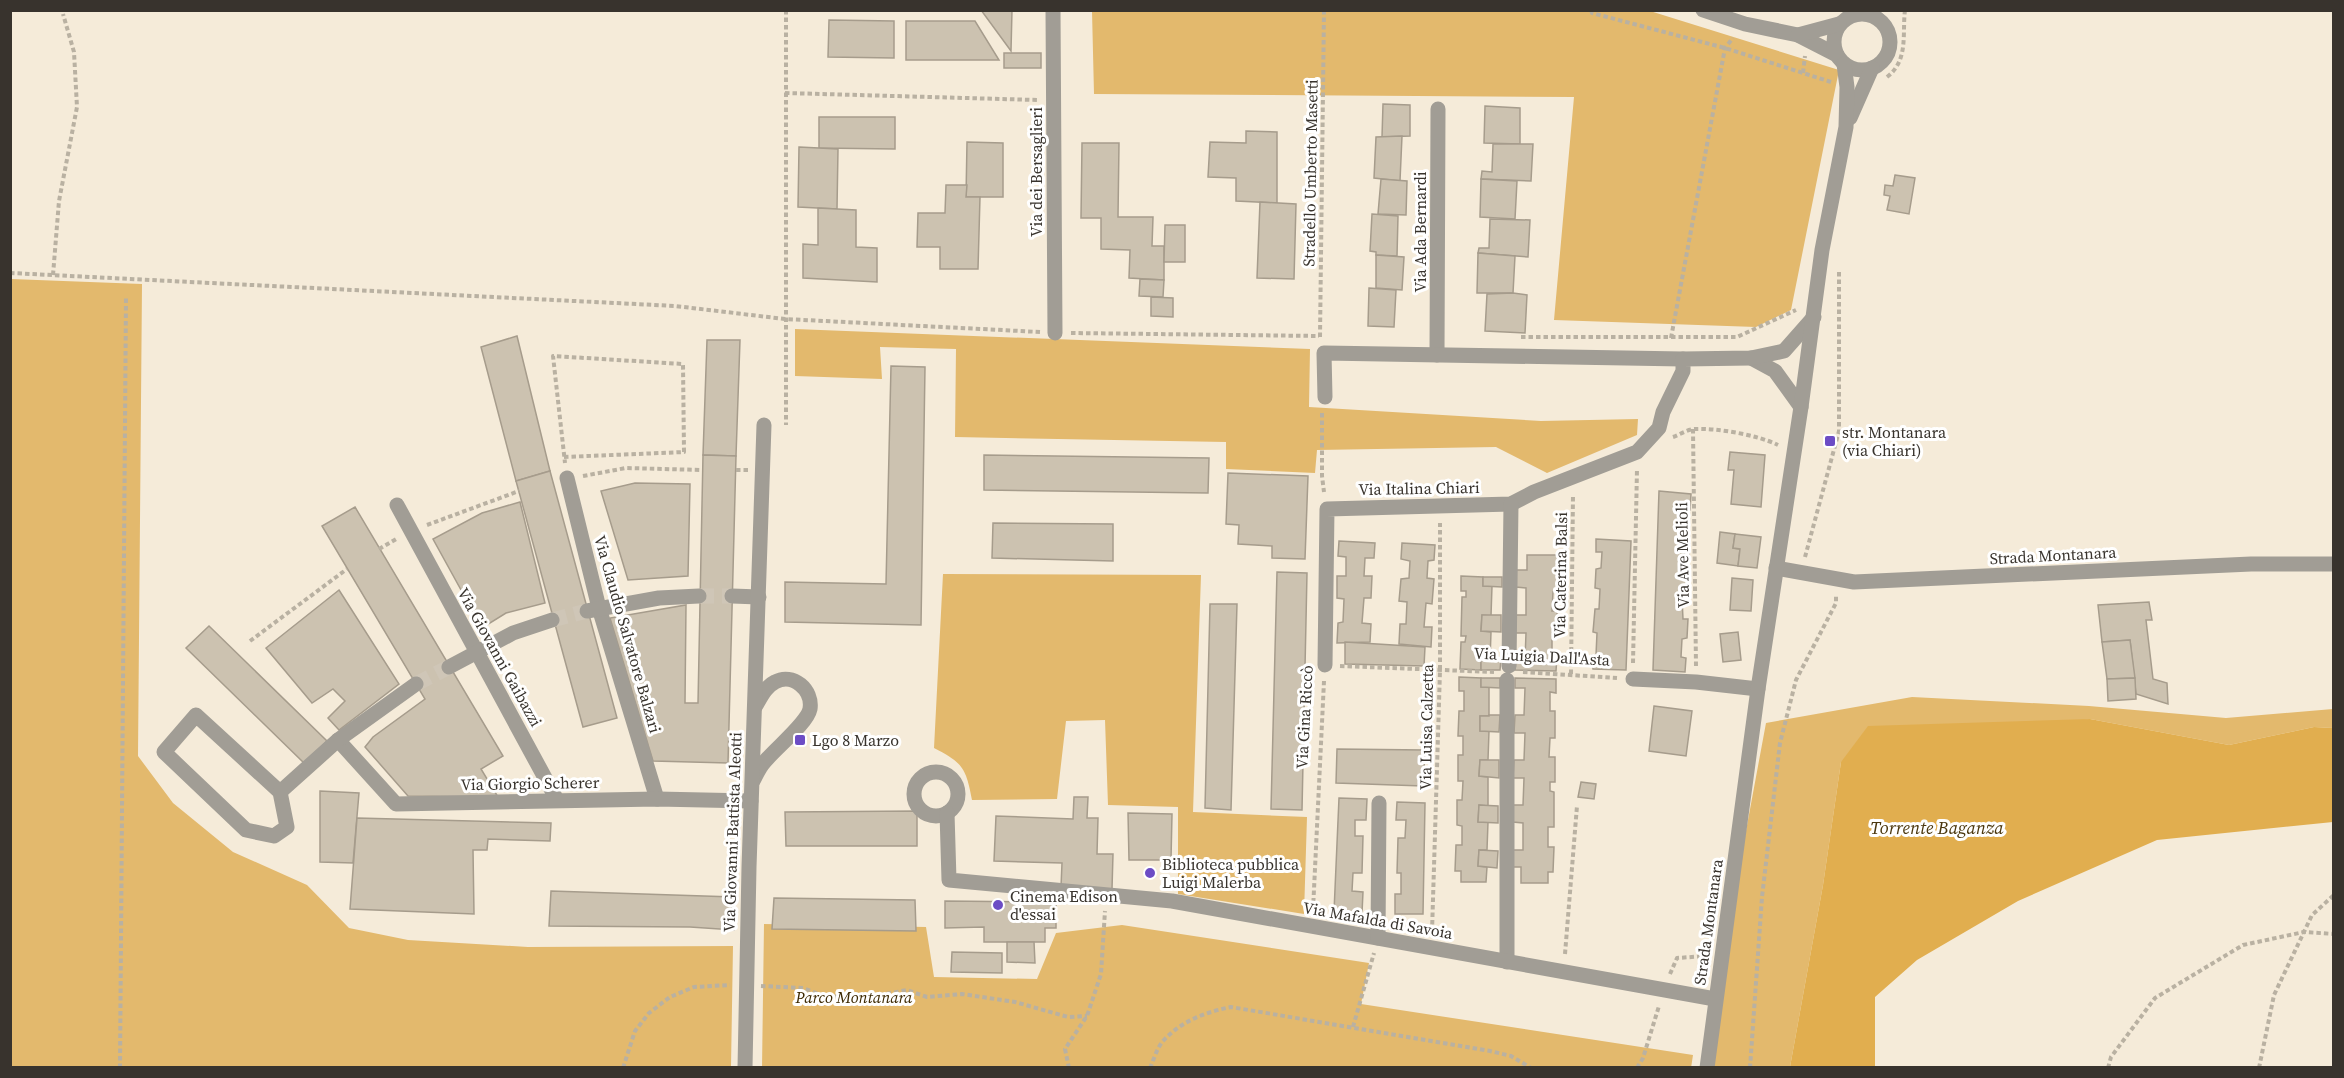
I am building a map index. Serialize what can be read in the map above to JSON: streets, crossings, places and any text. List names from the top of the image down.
{
  "streets": {
    "street": [
      "Via dei Bersaglieri",
      "Via Ada Bernardi",
      "Via Italina Chiari",
      "Strada Montanara",
      "Via Claudio Salvatore Balzari",
      "Via Giovanni Gaibazzi",
      "Via Gina Riccò",
      "Via Giorgio Scherer",
      "Via Giovanni Battista Aleotti",
      "Via Mafalda di Savoia"
    ],
    "path": [
      "Stradello Umberto Masetti",
      "Via Ave Melioli",
      "Via Caterina Balsi",
      "Via Luigia Dall'Asta",
      "Via Luisa Calzetta"
    ]
  },
  "crossings": [
    ["Via Italina Chiari", "Via Caterina Balsi"],
    ["Via Italina Chiari", "Via Gina Riccò"],
    ["Via Italina Chiari", "Via Luisa Calzetta"],
    ["Strada Montanara", "Via Mafalda di Savoia"],
    ["Via Caterina Balsi", "Via Luigia Dall'Asta"],
    ["Via Claudio Salvatore Balzari", "Via Giorgio Scherer"],
    ["Via Luigia Dall'Asta", "Via Gina Riccò"],
    ["Via Luigia Dall'Asta", "Via Luisa Calzetta"],
    ["Via Giovanni Gaibazzi", "Via Giorgio Scherer"],
    ["Via Gina Riccò", "Via Mafalda di Savoia"],
    ["Via Luisa Calzetta", "Via Mafalda di Savoia"],
    ["Via Giorgio Scherer", "Via Giovanni Battista Aleotti"]
  ],
  "water": ["Torrente Baganza"],
  "parks": ["Parco Montanara"],
  "places": {
    "transit": ["str. Montanara (via Chiari)", "Lgo 8 Marzo"],
    "other": ["Biblioteca pubblica Luigi Malerba", "Cinema Edison d'essai"]
  }
}
